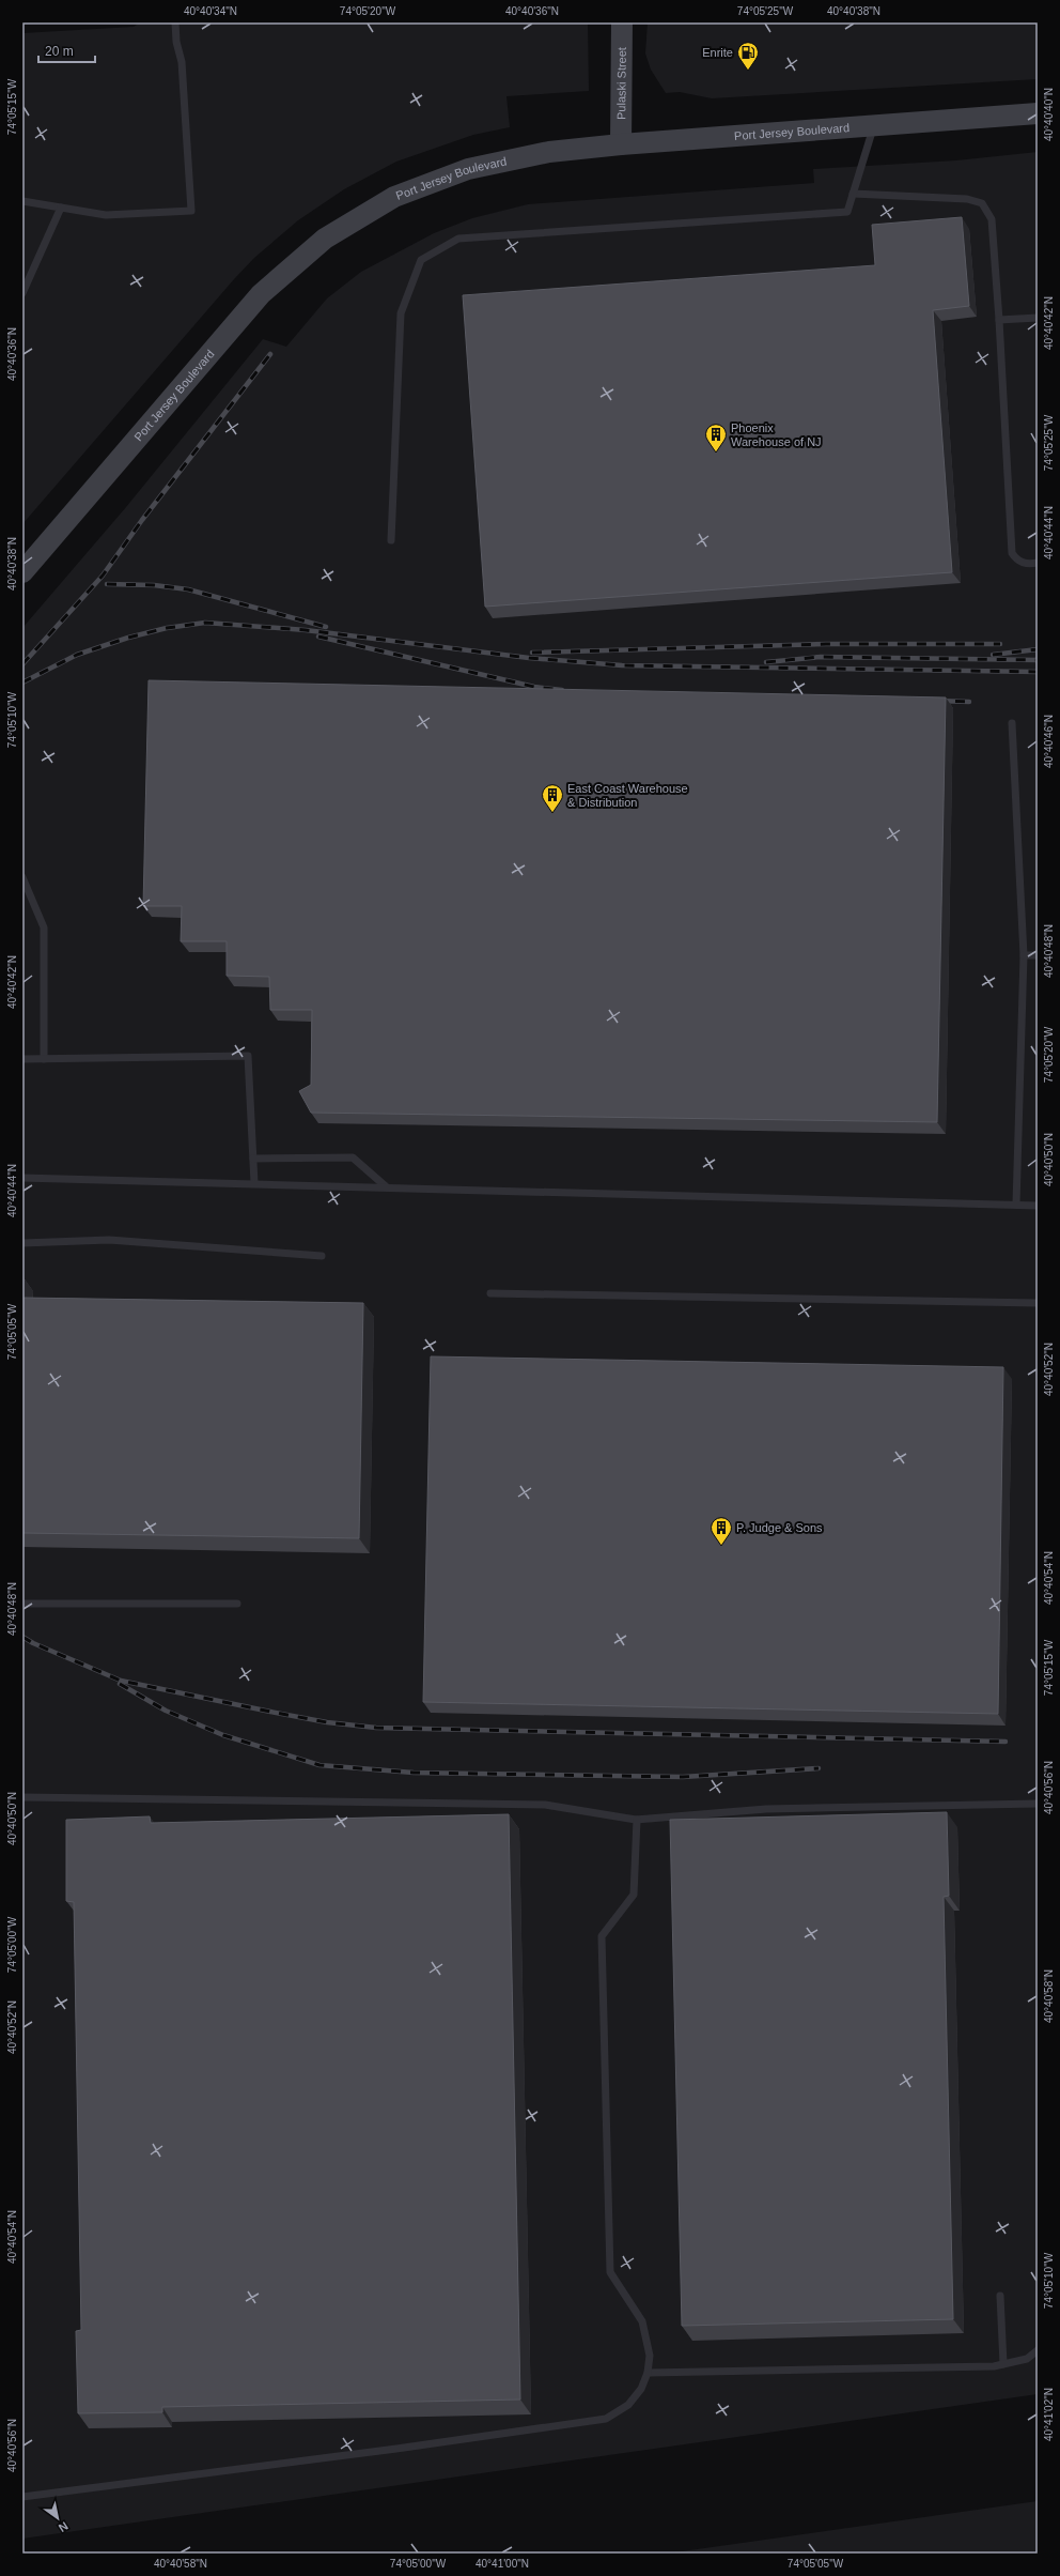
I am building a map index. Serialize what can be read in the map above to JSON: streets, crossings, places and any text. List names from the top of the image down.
{
  "streets": {
    "street": ["Pulaski Street", "Port Jersey Boulevard"]
  },
  "crossings": [
    ["Pulaski Street", "Port Jersey Boulevard"]
  ],
  "places": {
    "fuel station": ["Enrite"],
    "building": ["Phoenix Warehouse of NJ", "East Coast Warehouse & Distribution", "P. Judge & Sons"]
  },
  "scale_bar": "20 m",
  "north": "bottom right",
  "coordinates": [
    "40°40'34\"N",
    "74°05'20\"W",
    "40°40'36\"N",
    "74°05'25\"W",
    "40°40'38\"N",
    "74°05'15\"W",
    "40°40'40\"N",
    "40°40'42\"N",
    "40°40'44\"N",
    "74°05'10\"W",
    "40°40'46\"N",
    "40°40'48\"N",
    "40°40'50\"N",
    "74°05'05\"W",
    "40°40'52\"N",
    "40°40'54\"N",
    "40°40'56\"N",
    "74°05'00\"W",
    "40°40'58\"N",
    "40°41'02\"N",
    "40°41'00\"N"
  ]
}
